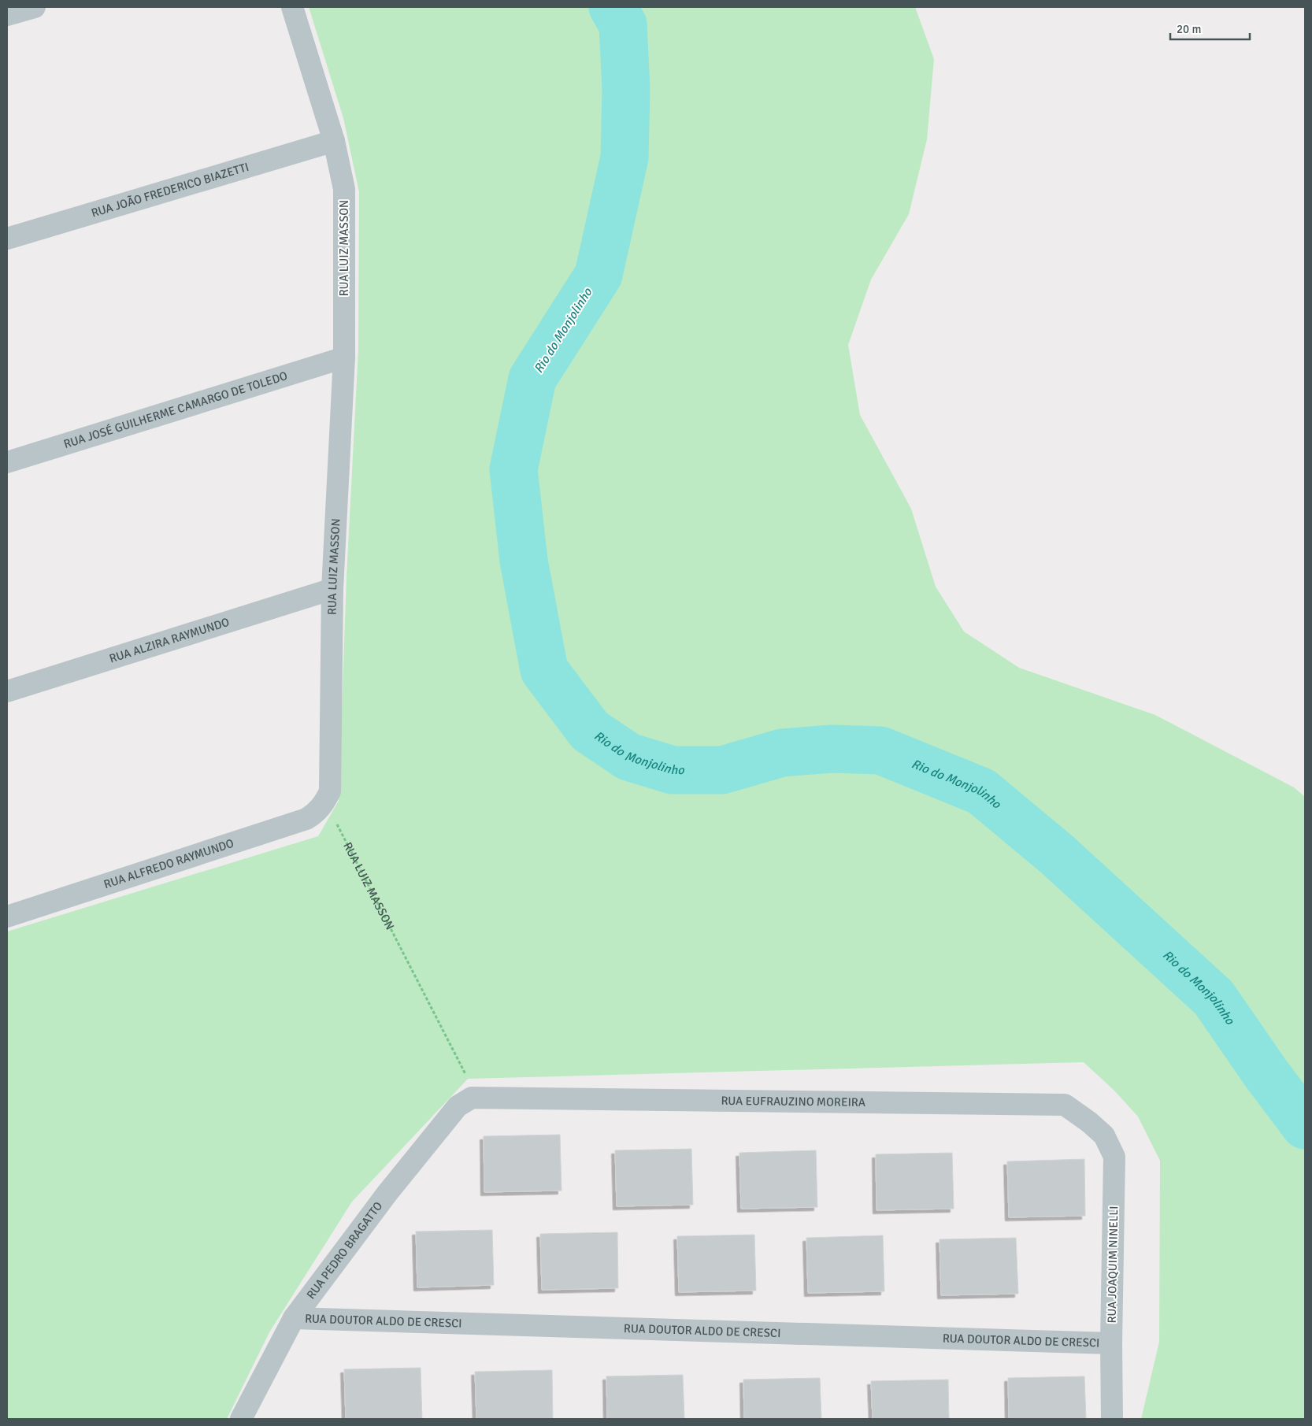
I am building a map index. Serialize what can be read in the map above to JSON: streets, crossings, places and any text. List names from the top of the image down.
{
  "streets": {
    "street": [
      "RUA JOÃO FREDERICO BIAZETTI",
      "RUA LUIZ MASSON",
      "RUA JOSÉ GUILHERME CAMARGO DE TOLEDO",
      "RUA ALZIRA RAYMUNDO",
      "RUA ALFREDO RAYMUNDO",
      "RUA EUFRAUZINO MOREIRA",
      "RUA PEDRO BRAGATTO",
      "RUA JOAQUIM NINELLI",
      "RUA DOUTOR ALDO DE CRESCI"
    ]
  },
  "crossings": [
    ["RUA JOÃO FREDERICO BIAZETTI", "RUA LUIZ MASSON"],
    ["RUA LUIZ MASSON", "RUA JOSÉ GUILHERME CAMARGO DE TOLEDO"],
    ["RUA LUIZ MASSON", "RUA ALZIRA RAYMUNDO"],
    ["RUA LUIZ MASSON", "RUA ALFREDO RAYMUNDO"],
    ["RUA LUIZ MASSON", "RUA EUFRAUZINO MOREIRA"],
    ["RUA LUIZ MASSON", "RUA PEDRO BRAGATTO"],
    ["RUA EUFRAUZINO MOREIRA", "RUA PEDRO BRAGATTO"],
    ["RUA EUFRAUZINO MOREIRA", "RUA JOAQUIM NINELLI"],
    ["RUA PEDRO BRAGATTO", "RUA DOUTOR ALDO DE CRESCI"],
    ["RUA JOAQUIM NINELLI", "RUA DOUTOR ALDO DE CRESCI"]
  ],
  "water": ["Rio do Monjolinho"],
  "scale_bar": "20 m"
}
